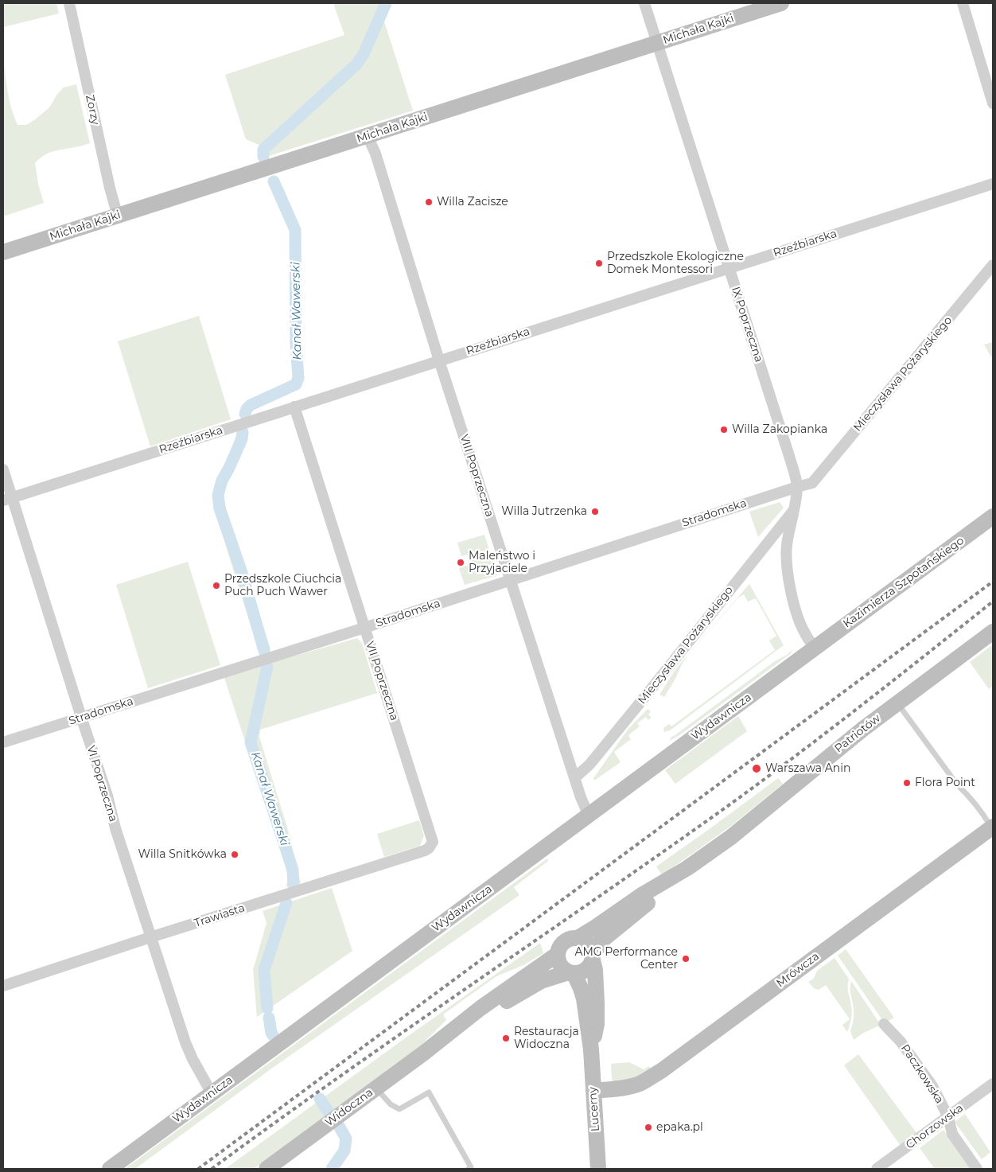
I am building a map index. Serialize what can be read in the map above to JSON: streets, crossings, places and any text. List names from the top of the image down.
{
  "streets": {
    "main road": [
      "Michała Kajki",
      "Kazimierza Szpotańskiego",
      "Wydawnicza",
      "Patriotów",
      "Mrówcza",
      "Widoczna",
      "Lucerny"
    ],
    "street": [
      "Zorzy",
      "Rzeźbiarska",
      "IX Poprzeczna",
      "Mieczysława Pożaryskiego",
      "VIII Poprzeczna",
      "Stradomska",
      "VII Poprzeczna",
      "VI Poprzeczna",
      "Trawiasta",
      "Paczkowska",
      "Chorzowska"
    ]
  },
  "crossings": [
    ["Michała Kajki", "Zorzy"],
    ["Michała Kajki", "IX Poprzeczna"],
    ["Michała Kajki", "VIII Poprzeczna"],
    ["Rzeźbiarska", "IX Poprzeczna"],
    ["Rzeźbiarska", "VIII Poprzeczna"],
    ["Rzeźbiarska", "VII Poprzeczna"],
    ["Rzeźbiarska", "VI Poprzeczna"],
    ["IX Poprzeczna", "Mieczysława Pożaryskiego"],
    ["IX Poprzeczna", "Stradomska"],
    ["IX Poprzeczna", "Kazimierza Szpotańskiego"],
    ["IX Poprzeczna", "Wydawnicza"],
    ["Mieczysława Pożaryskiego", "VIII Poprzeczna"],
    ["Mieczysława Pożaryskiego", "Stradomska"],
    ["VIII Poprzeczna", "Stradomska"],
    ["VIII Poprzeczna", "Wydawnicza"],
    ["Stradomska", "VII Poprzeczna"],
    ["Stradomska", "VI Poprzeczna"],
    ["Kazimierza Szpotańskiego", "Wydawnicza"],
    ["VII Poprzeczna", "Trawiasta"],
    ["Wydawnicza", "VI Poprzeczna"],
    ["Patriotów", "Widoczna"],
    ["Patriotów", "Lucerny"],
    ["VI Poprzeczna", "Trawiasta"],
    ["Mrówcza", "Lucerny"],
    ["Paczkowska", "Chorzowska"],
    ["Widoczna", "Lucerny"]
  ],
  "water": ["Kanał Wawerski"],
  "places": [
    "Willa Zacisze",
    "Przedszkole Ekologiczne Domek Montessori",
    "Willa Zakopianka",
    "Willa Jutrzenka",
    "Maleństwo i Przyjaciele",
    "Przedszkole Ciuchcia Puch Puch Wawer",
    "Warszawa Anin",
    "Flora Point",
    "Willa Snitkówka",
    "AMG Performance Center",
    "Restauracja Widoczna",
    "epaka.pl"
  ]
}
